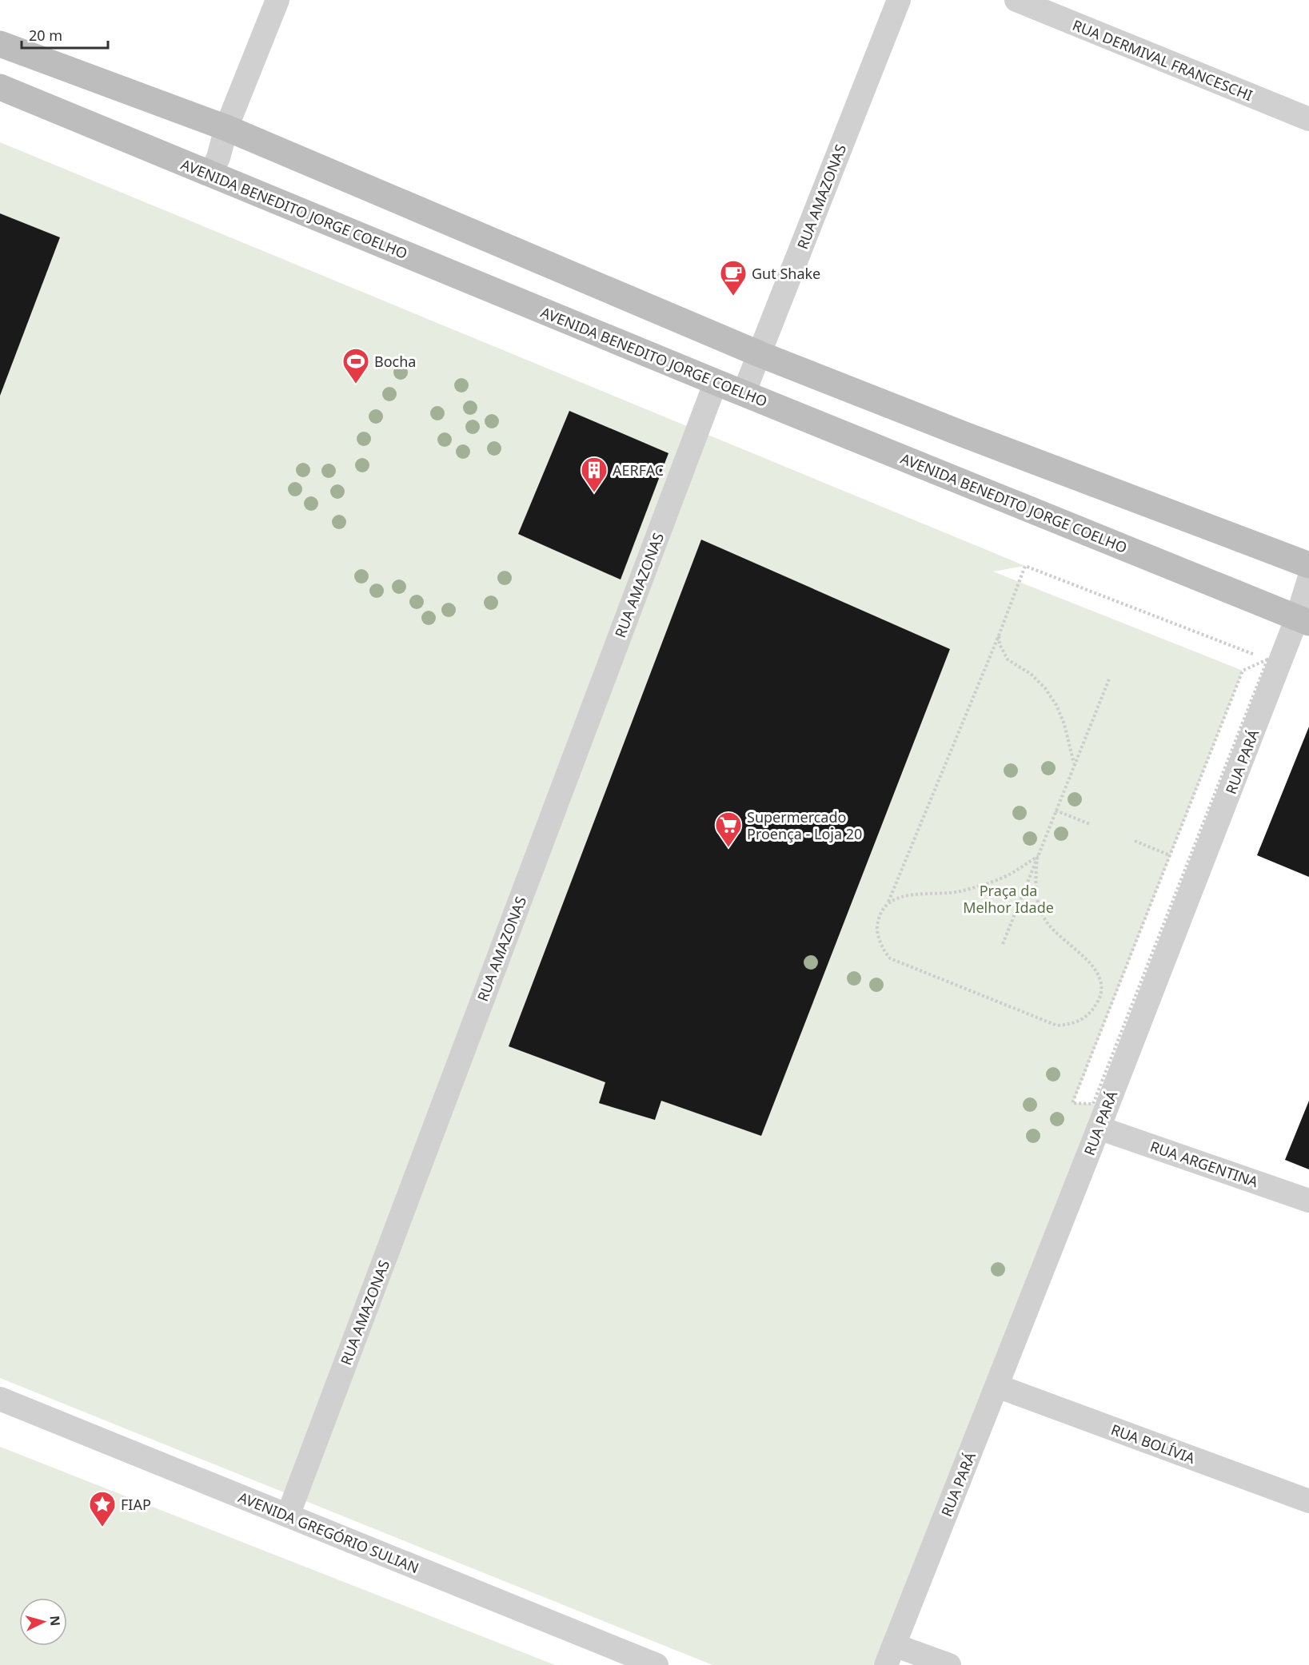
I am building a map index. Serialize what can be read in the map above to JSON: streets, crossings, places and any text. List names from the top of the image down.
{
  "streets": {
    "main road": ["AVENIDA BENEDITO JORGE COELHO"],
    "street": [
      "RUA DERMIVAL FRANCESCHI",
      "RUA AMAZONAS",
      "RUA PARÁ",
      "RUA ARGENTINA",
      "RUA BOLÍVIA",
      "AVENIDA GREGÓRIO SULIAN"
    ]
  },
  "crossings": [
    ["RUA AMAZONAS", "AVENIDA BENEDITO JORGE COELHO"],
    ["RUA AMAZONAS", "AVENIDA GREGÓRIO SULIAN"],
    ["AVENIDA BENEDITO JORGE COELHO", "RUA PARÁ"],
    ["RUA PARÁ", "RUA ARGENTINA"],
    ["RUA PARÁ", "RUA BOLÍVIA"]
  ],
  "parks": ["Praça da Melhor Idade"],
  "places": {
    "cafe": ["Gut Shake"],
    "sports": ["Bocha"],
    "building": ["AERFAC"],
    "supermarket": ["Supermercado Proença - Loja 20"],
    "place": ["FIAP"]
  },
  "scale_bar": "20 m",
  "north": "right"
}
